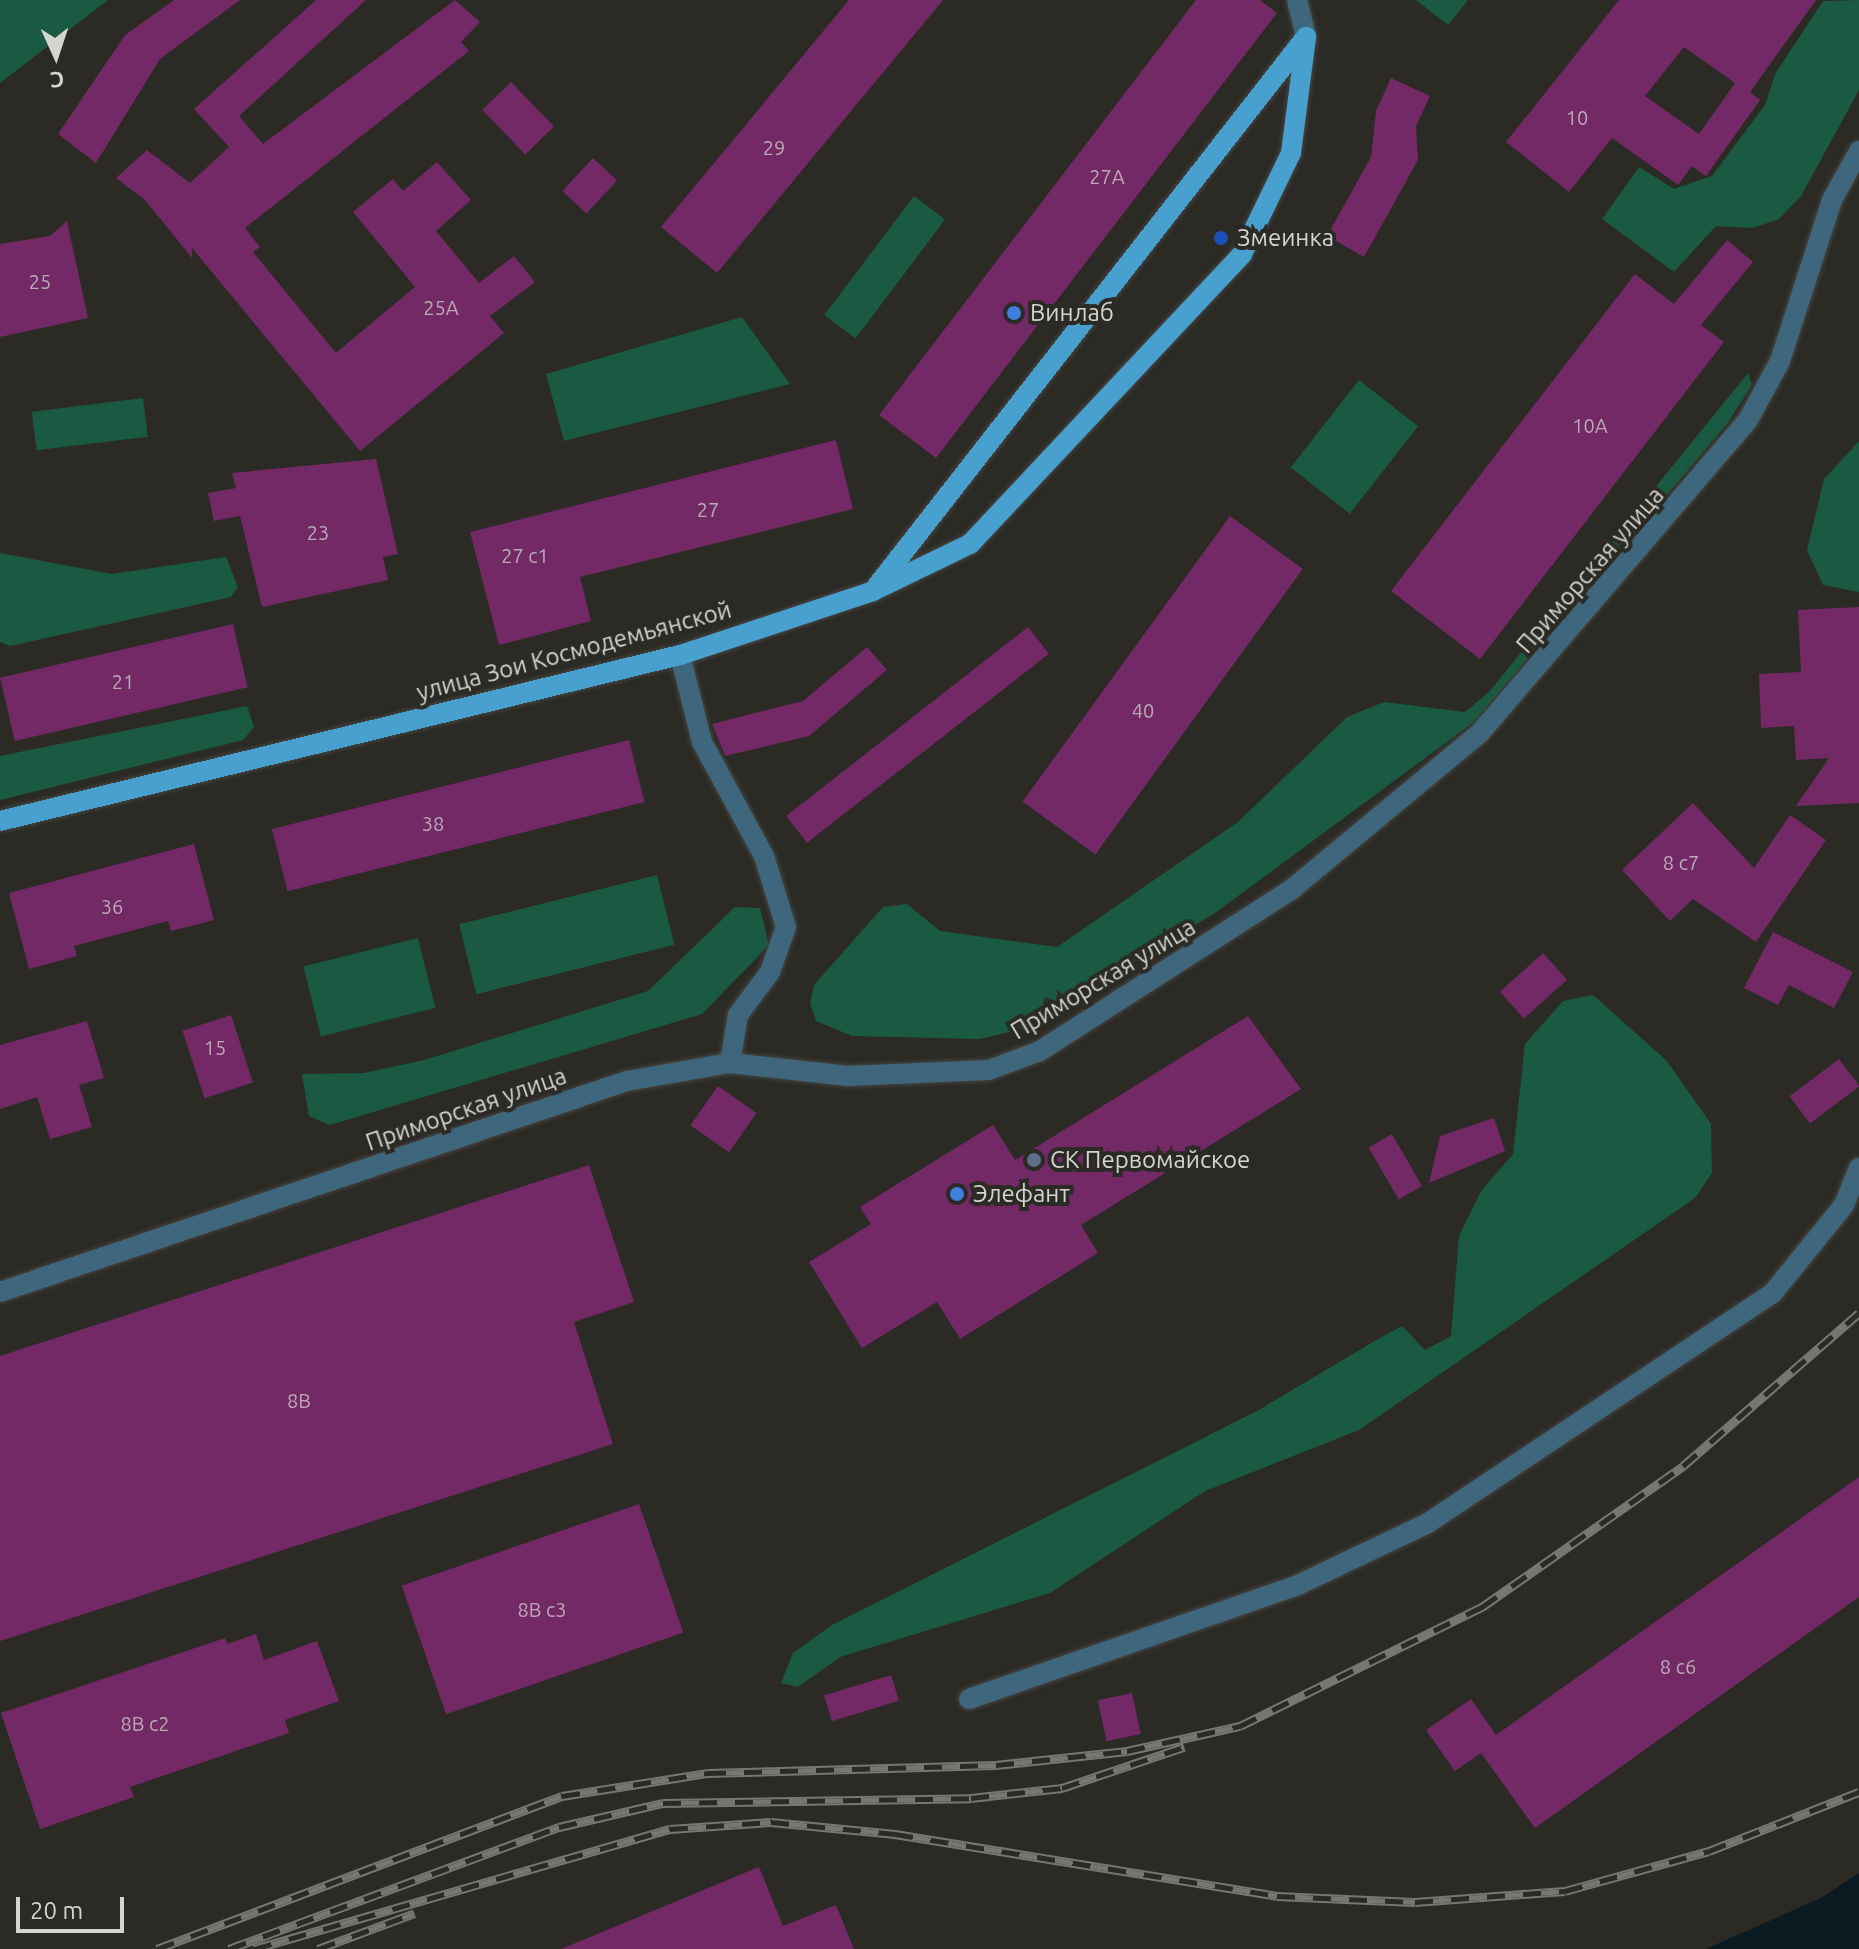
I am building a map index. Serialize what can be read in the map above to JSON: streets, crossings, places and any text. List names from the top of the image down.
{
  "streets": {
    "main road": ["улица Зои Космодемьянской"],
    "street": ["Приморская улица"]
  },
  "places": [
    "Змеинка",
    "Винлаб",
    "СК Первомайское",
    "Элефант"
  ],
  "house_numbers": [
    "10",
    "29",
    "27А",
    "25",
    "25А",
    "10А",
    "27",
    "23",
    "27 с1",
    "21",
    "40",
    "38",
    "8 с7",
    "36",
    "15",
    "8В",
    "8В с3",
    "8 с6",
    "8В с2"
  ],
  "scale_bar": "20 m",
  "north": "bottom"
}
